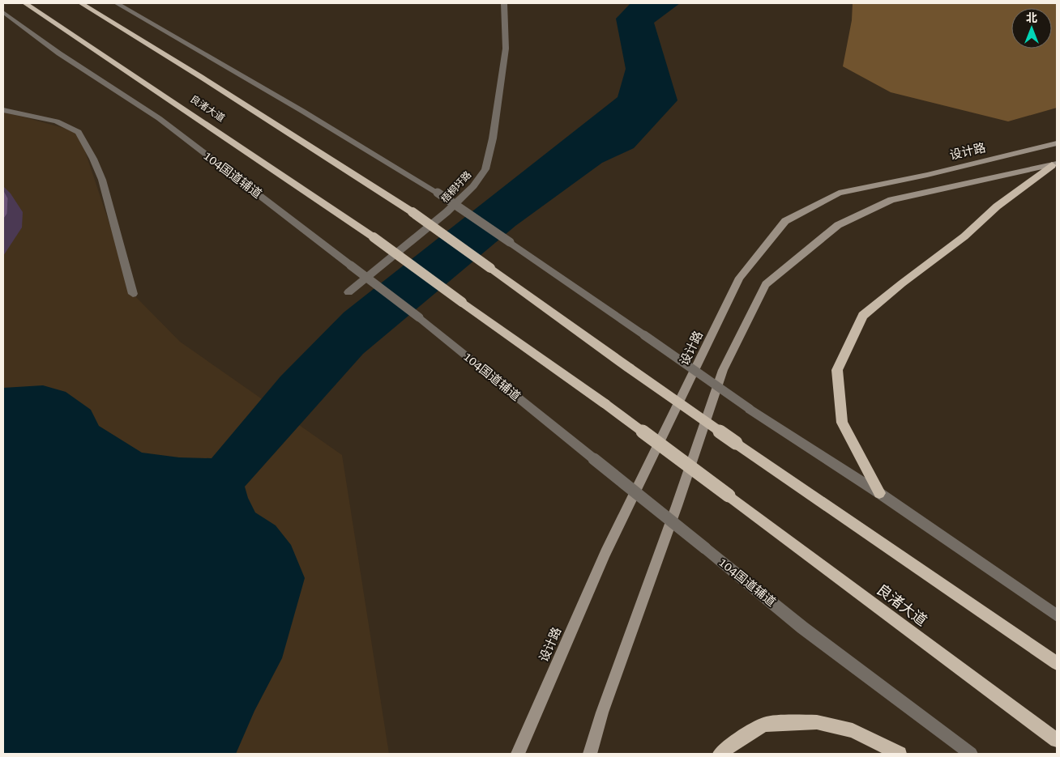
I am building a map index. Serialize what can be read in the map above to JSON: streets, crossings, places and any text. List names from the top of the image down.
{
  "streets": {
    "highway": ["良渚大道"],
    "main road": ["设计路"],
    "street": ["104国道辅道", "梧桐圩路"]
  },
  "north": "top"
}
